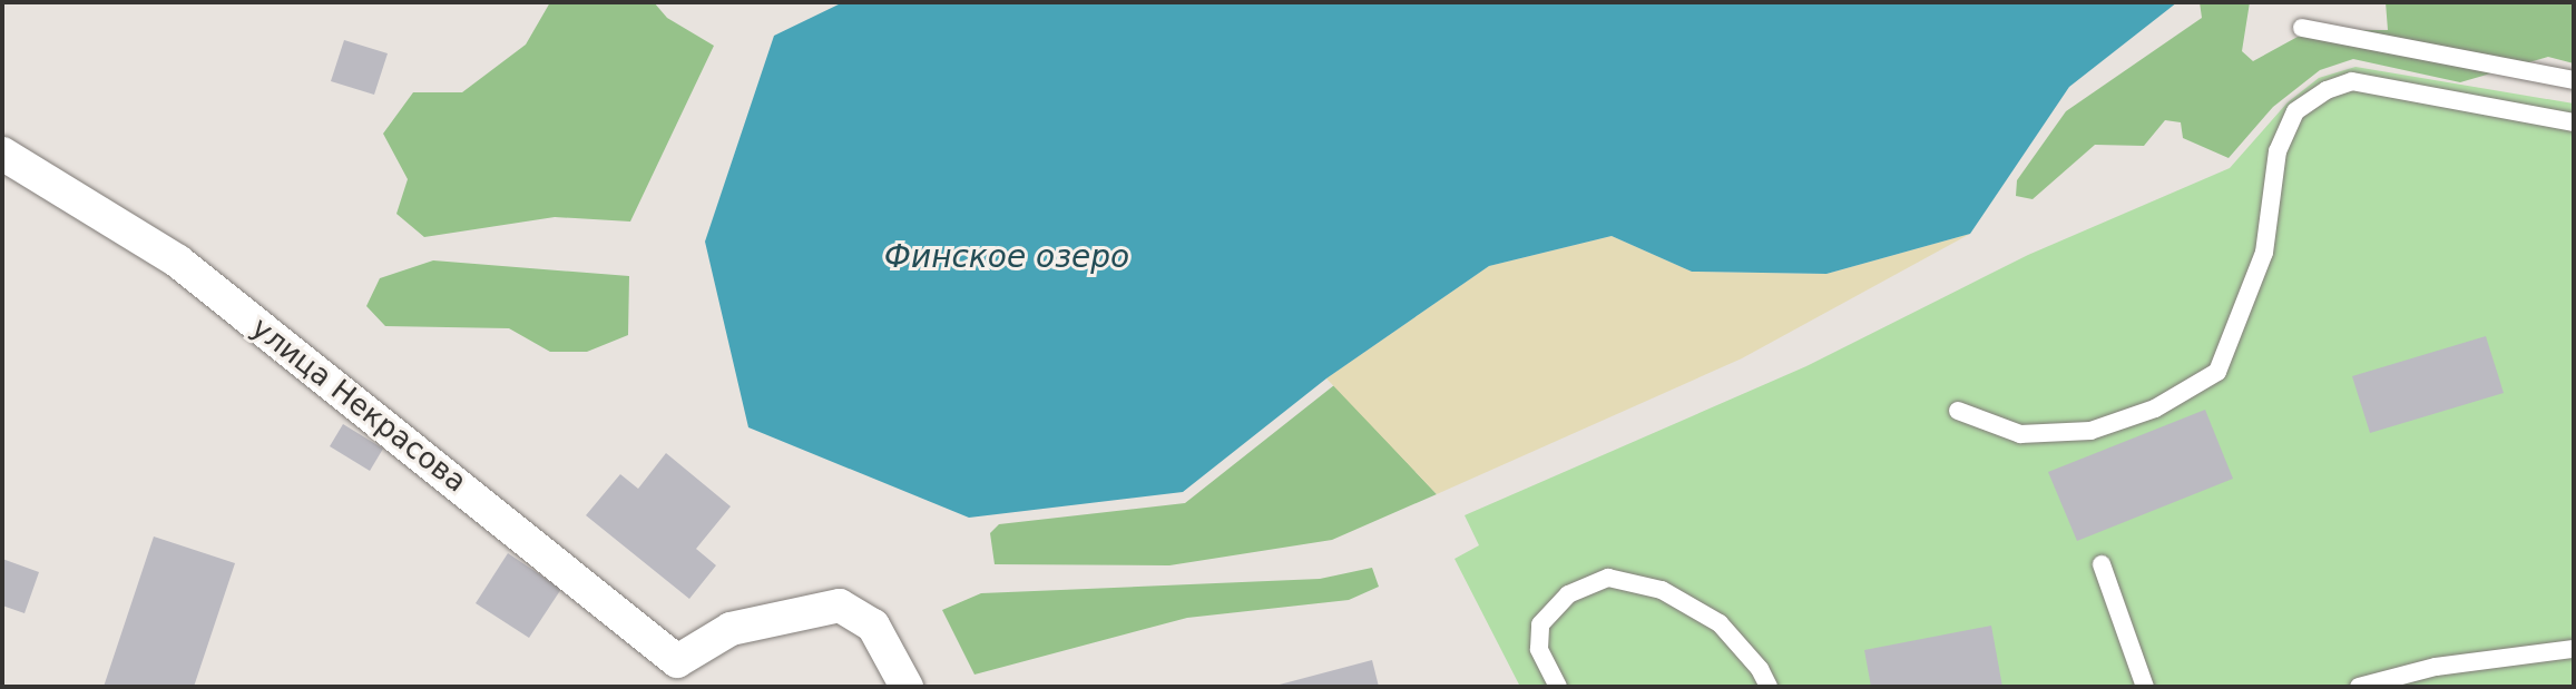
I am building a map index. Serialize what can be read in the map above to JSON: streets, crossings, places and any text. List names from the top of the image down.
{
  "streets": {
    "street": ["улица Некрасова"]
  },
  "water": ["Финское озеро"]
}
